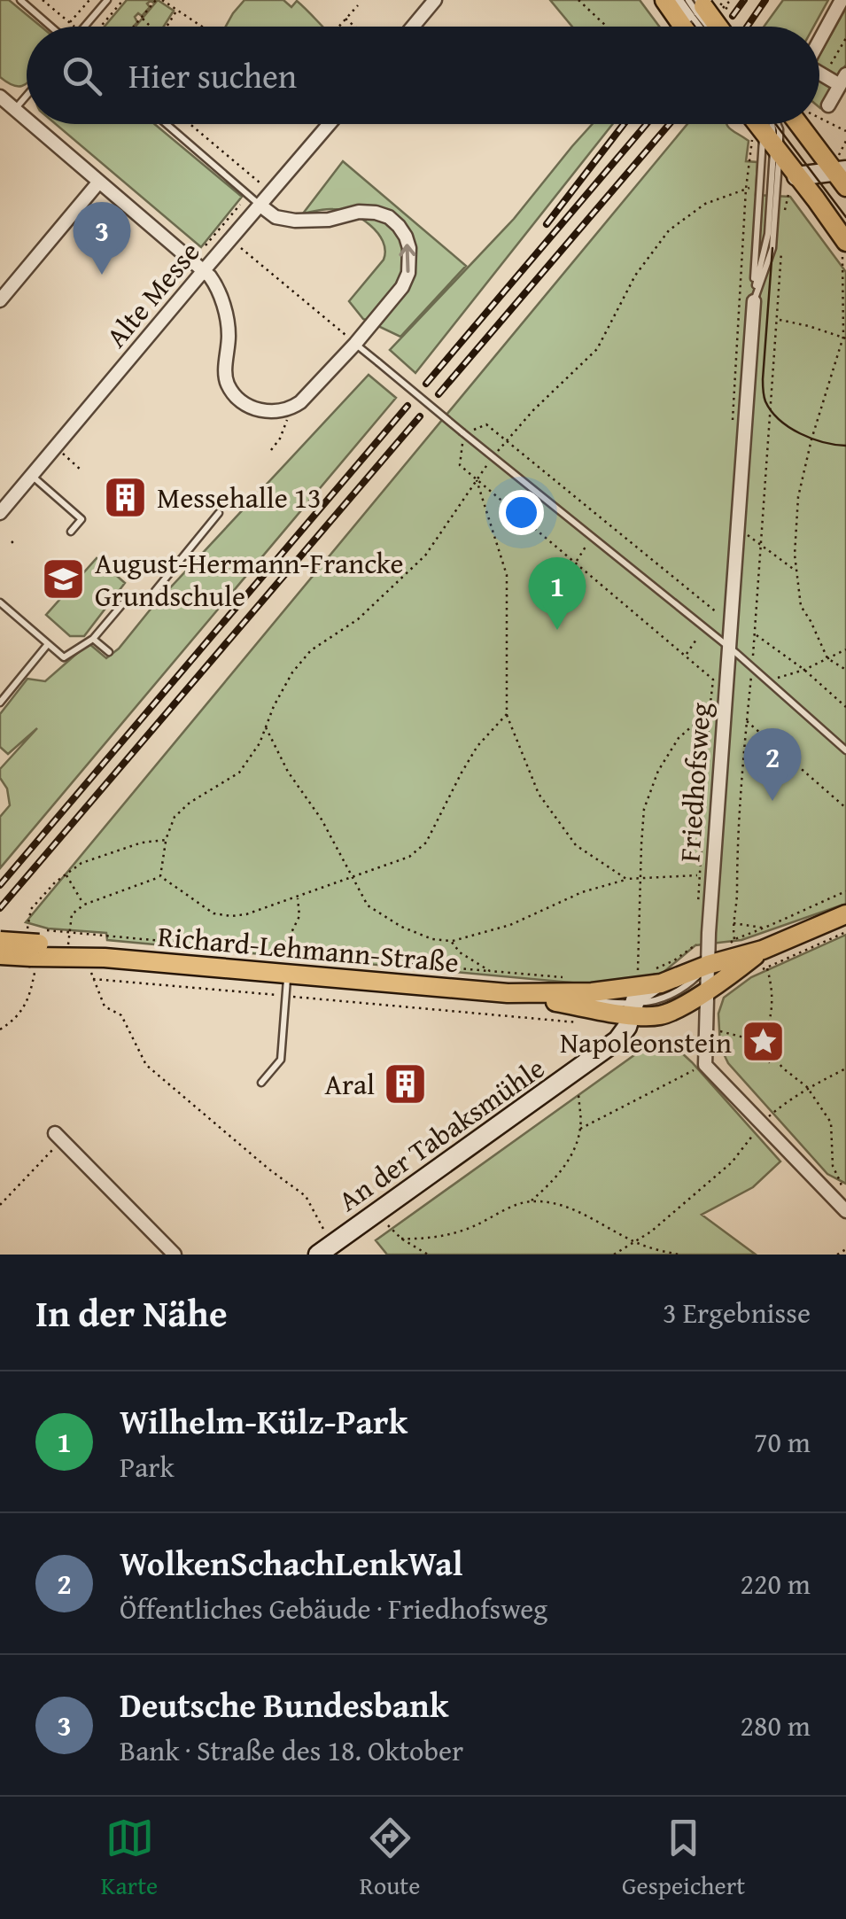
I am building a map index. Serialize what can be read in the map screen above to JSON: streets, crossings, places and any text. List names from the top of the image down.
{
  "streets": {
    "main road": ["Richard-Lehmann-Straße", "An der Tabaksmühle"],
    "street": ["Alte Messe", "Friedhofsweg"]
  },
  "crossings": [
    ["Friedhofsweg", "Richard-Lehmann-Straße"],
    ["Friedhofsweg", "An der Tabaksmühle"],
    ["Richard-Lehmann-Straße", "An der Tabaksmühle"]
  ],
  "places": {
    "building": ["Messehalle 13", "Aral"],
    "school or university": ["August-Hermann-Francke Grundschule"],
    "place": ["Napoleonstein"]
  },
  "page": {
    "search": "Hier suchen",
    "pins": ["3", "1", "2"],
    "heading": ["In der Nähe", "3 Ergebnisse"],
    "list": [
      {
        "mark": "1",
        "name": "Wilhelm-Külz-Park",
        "note": "Park",
        "value": "70 m"
      },
      {
        "mark": "2",
        "name": "WolkenSchachLenkWal",
        "note": "Öffentliches Gebäude · Friedhofsweg",
        "value": "220 m"
      },
      {
        "mark": "3",
        "name": "Deutsche Bundesbank",
        "note": "Bank · Straße des 18. Oktober",
        "value": "280 m"
      }
    ],
    "nav": ["Karte", "Route", "Gespeichert"]
  }
}
